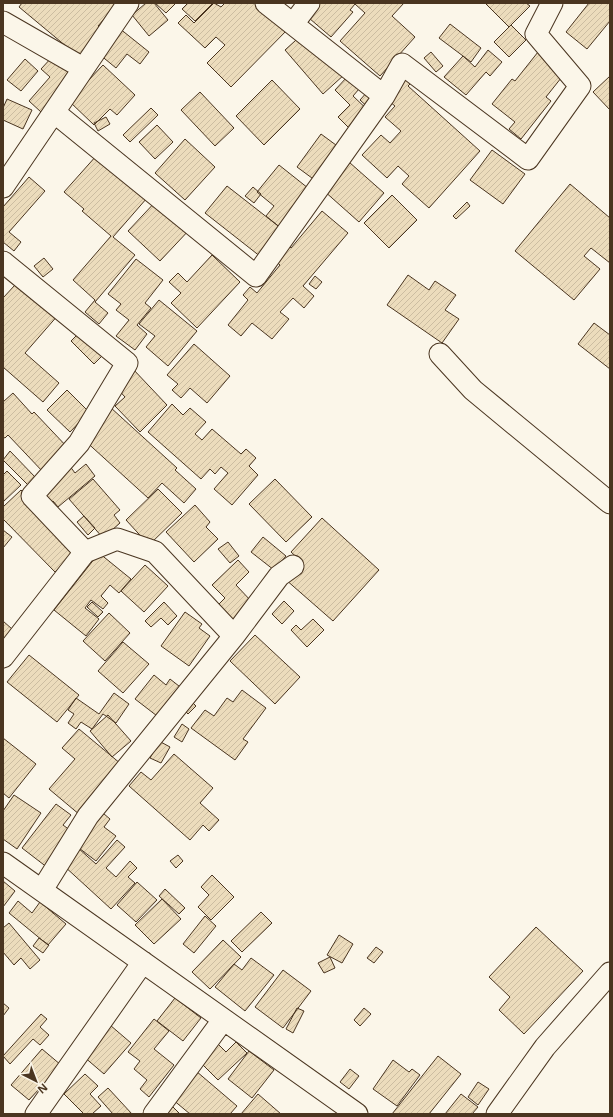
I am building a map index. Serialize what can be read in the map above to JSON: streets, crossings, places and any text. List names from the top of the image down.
{
  "north": "bottom right"
}
